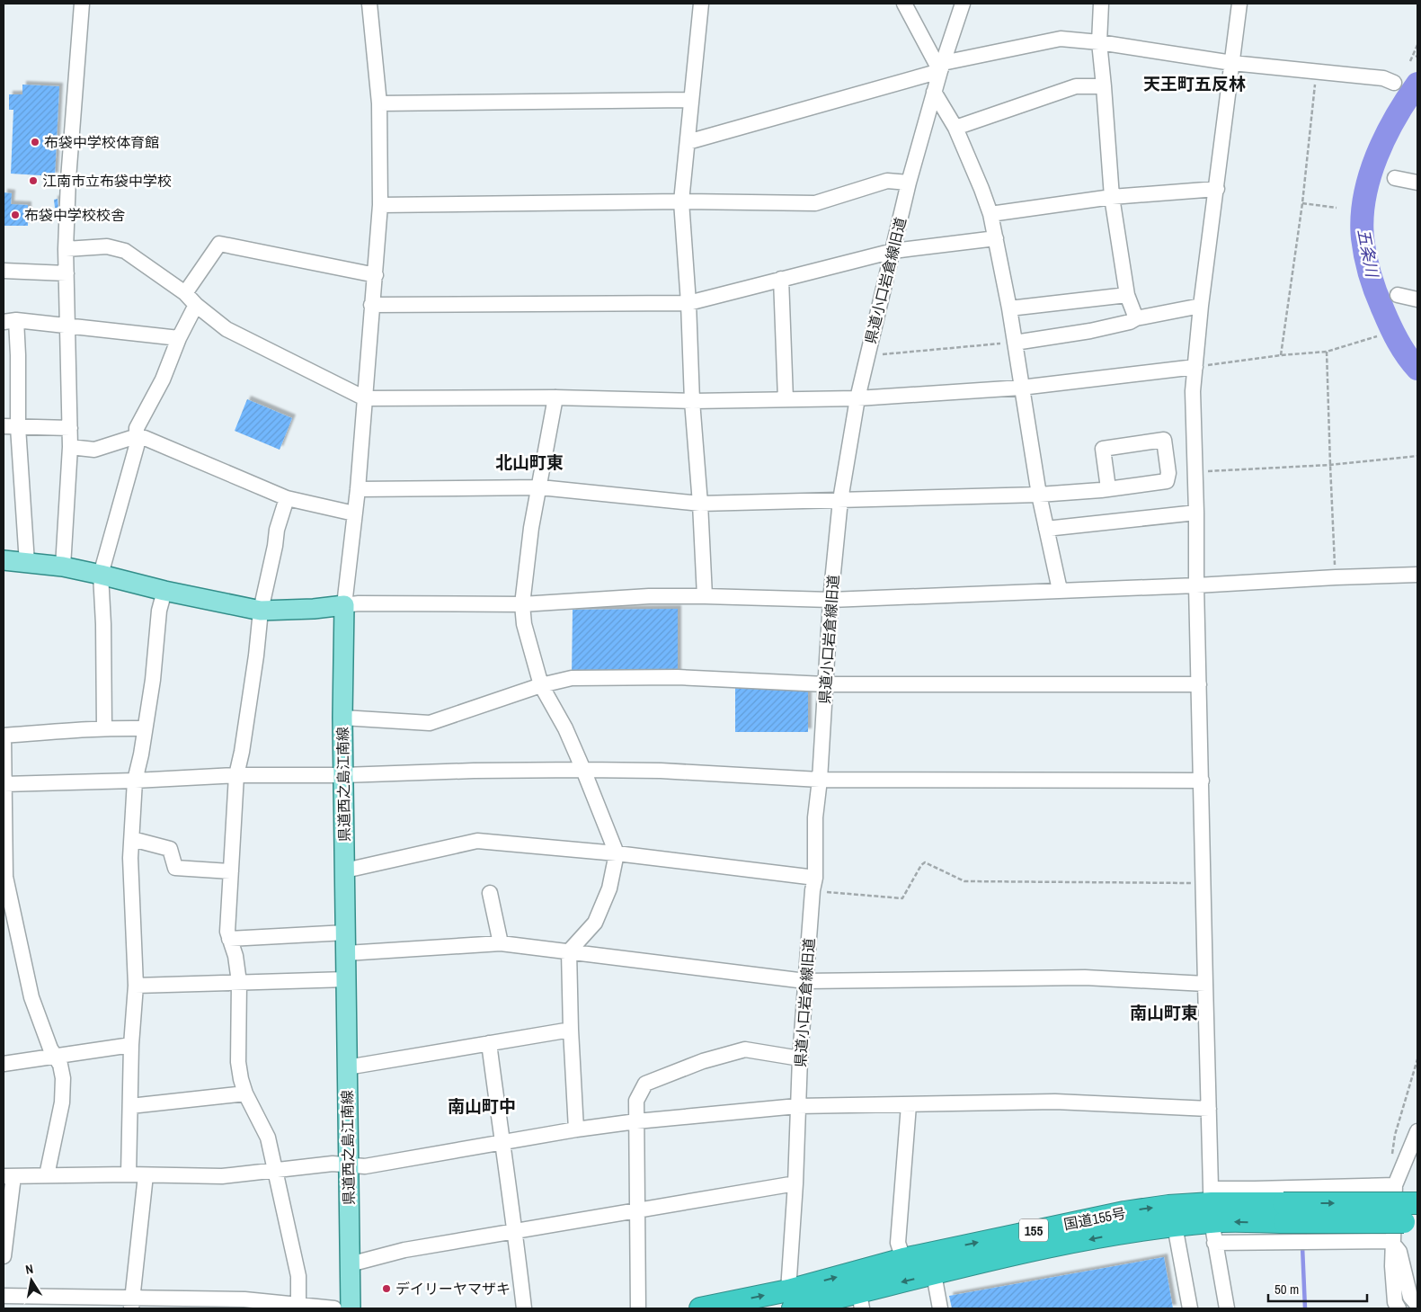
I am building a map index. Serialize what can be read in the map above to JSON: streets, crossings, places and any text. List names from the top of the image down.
{
  "streets": {
    "highway": ["国道155号", "155"],
    "main road": ["県道西之島江南線"],
    "street": ["県道小口岩倉線旧道"]
  },
  "crossings": [
    ["県道小口岩倉線旧道", "国道155号"]
  ],
  "districts": [
    "天王町五反林",
    "北山町東",
    "南山町東",
    "南山町中"
  ],
  "water": ["五条川"],
  "places": [
    "布袋中学校体育館",
    "江南市立布袋中学校",
    "布袋中学校校舎",
    "デイリーヤマザキ"
  ],
  "scale_bar": "50 m",
  "north": "top"
}
